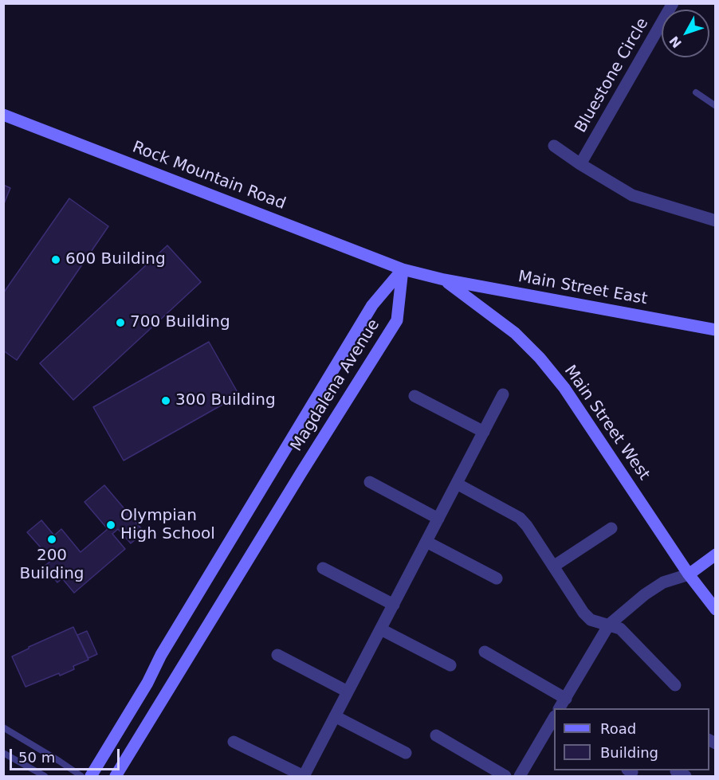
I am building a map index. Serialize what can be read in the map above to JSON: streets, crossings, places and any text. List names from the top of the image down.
{
  "streets": {
    "street": [
      "Bluestone Circle",
      "Rock Mountain Road",
      "Main Street East",
      "Magdalena Avenue",
      "Main Street West"
    ]
  },
  "crossings": [
    ["Rock Mountain Road", "Main Street East"],
    ["Rock Mountain Road", "Magdalena Avenue"],
    ["Rock Mountain Road", "Main Street West"],
    ["Main Street East", "Main Street West"]
  ],
  "places": [
    "600 Building",
    "700 Building",
    "300 Building",
    "Olympian High School",
    "200 Building"
  ],
  "legend": ["Road", "Building"],
  "scale_bar": "50 m",
  "north": "bottom left"
}
